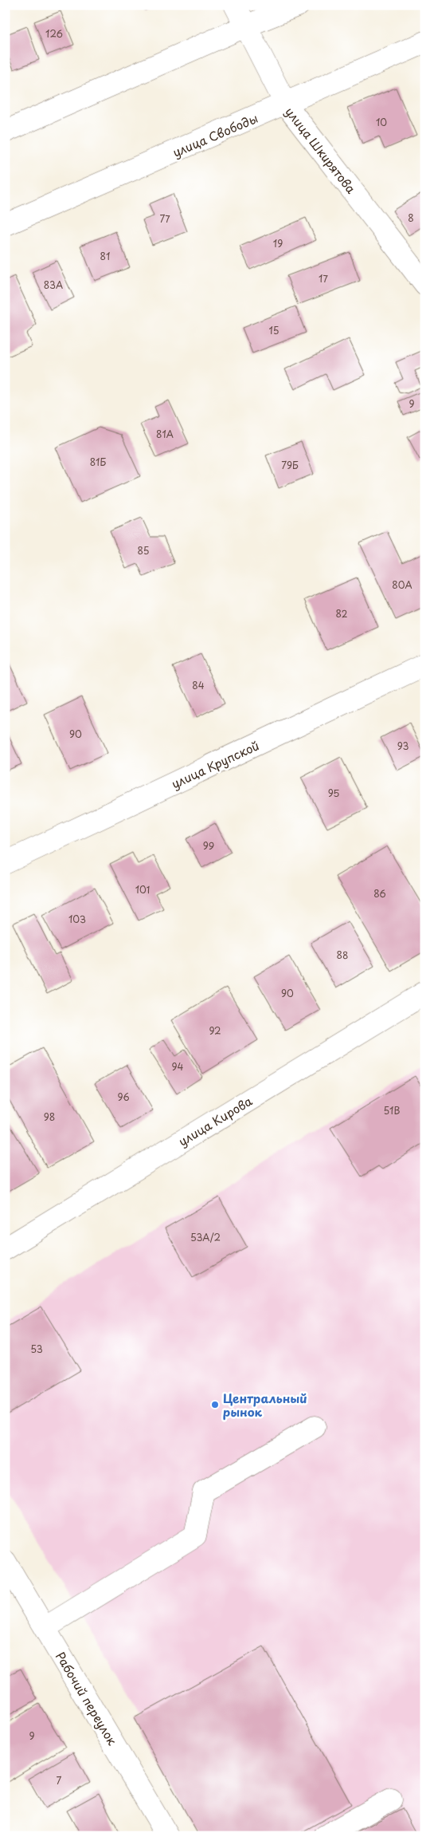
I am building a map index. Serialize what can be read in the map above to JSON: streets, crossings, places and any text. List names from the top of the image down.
{
  "streets": {
    "street": [
      "улица Свободы",
      "улица Шкирятова",
      "улица Крупской",
      "улица Кирова",
      "Рабочий переулок"
    ]
  },
  "crossings": [
    ["улица Свободы", "улица Шкирятова"]
  ],
  "places": ["Центральный рынок"],
  "house_numbers": [
    "126",
    "10",
    "8",
    "77",
    "19",
    "81",
    "17",
    "83А",
    "15",
    "9",
    "81А",
    "81Б",
    "79Б",
    "85",
    "80А",
    "82",
    "84",
    "90",
    "93",
    "95",
    "99",
    "101",
    "86",
    "103",
    "88",
    "90",
    "92",
    "94",
    "96",
    "51В",
    "98",
    "53А/2",
    "53",
    "9",
    "7"
  ]
}
